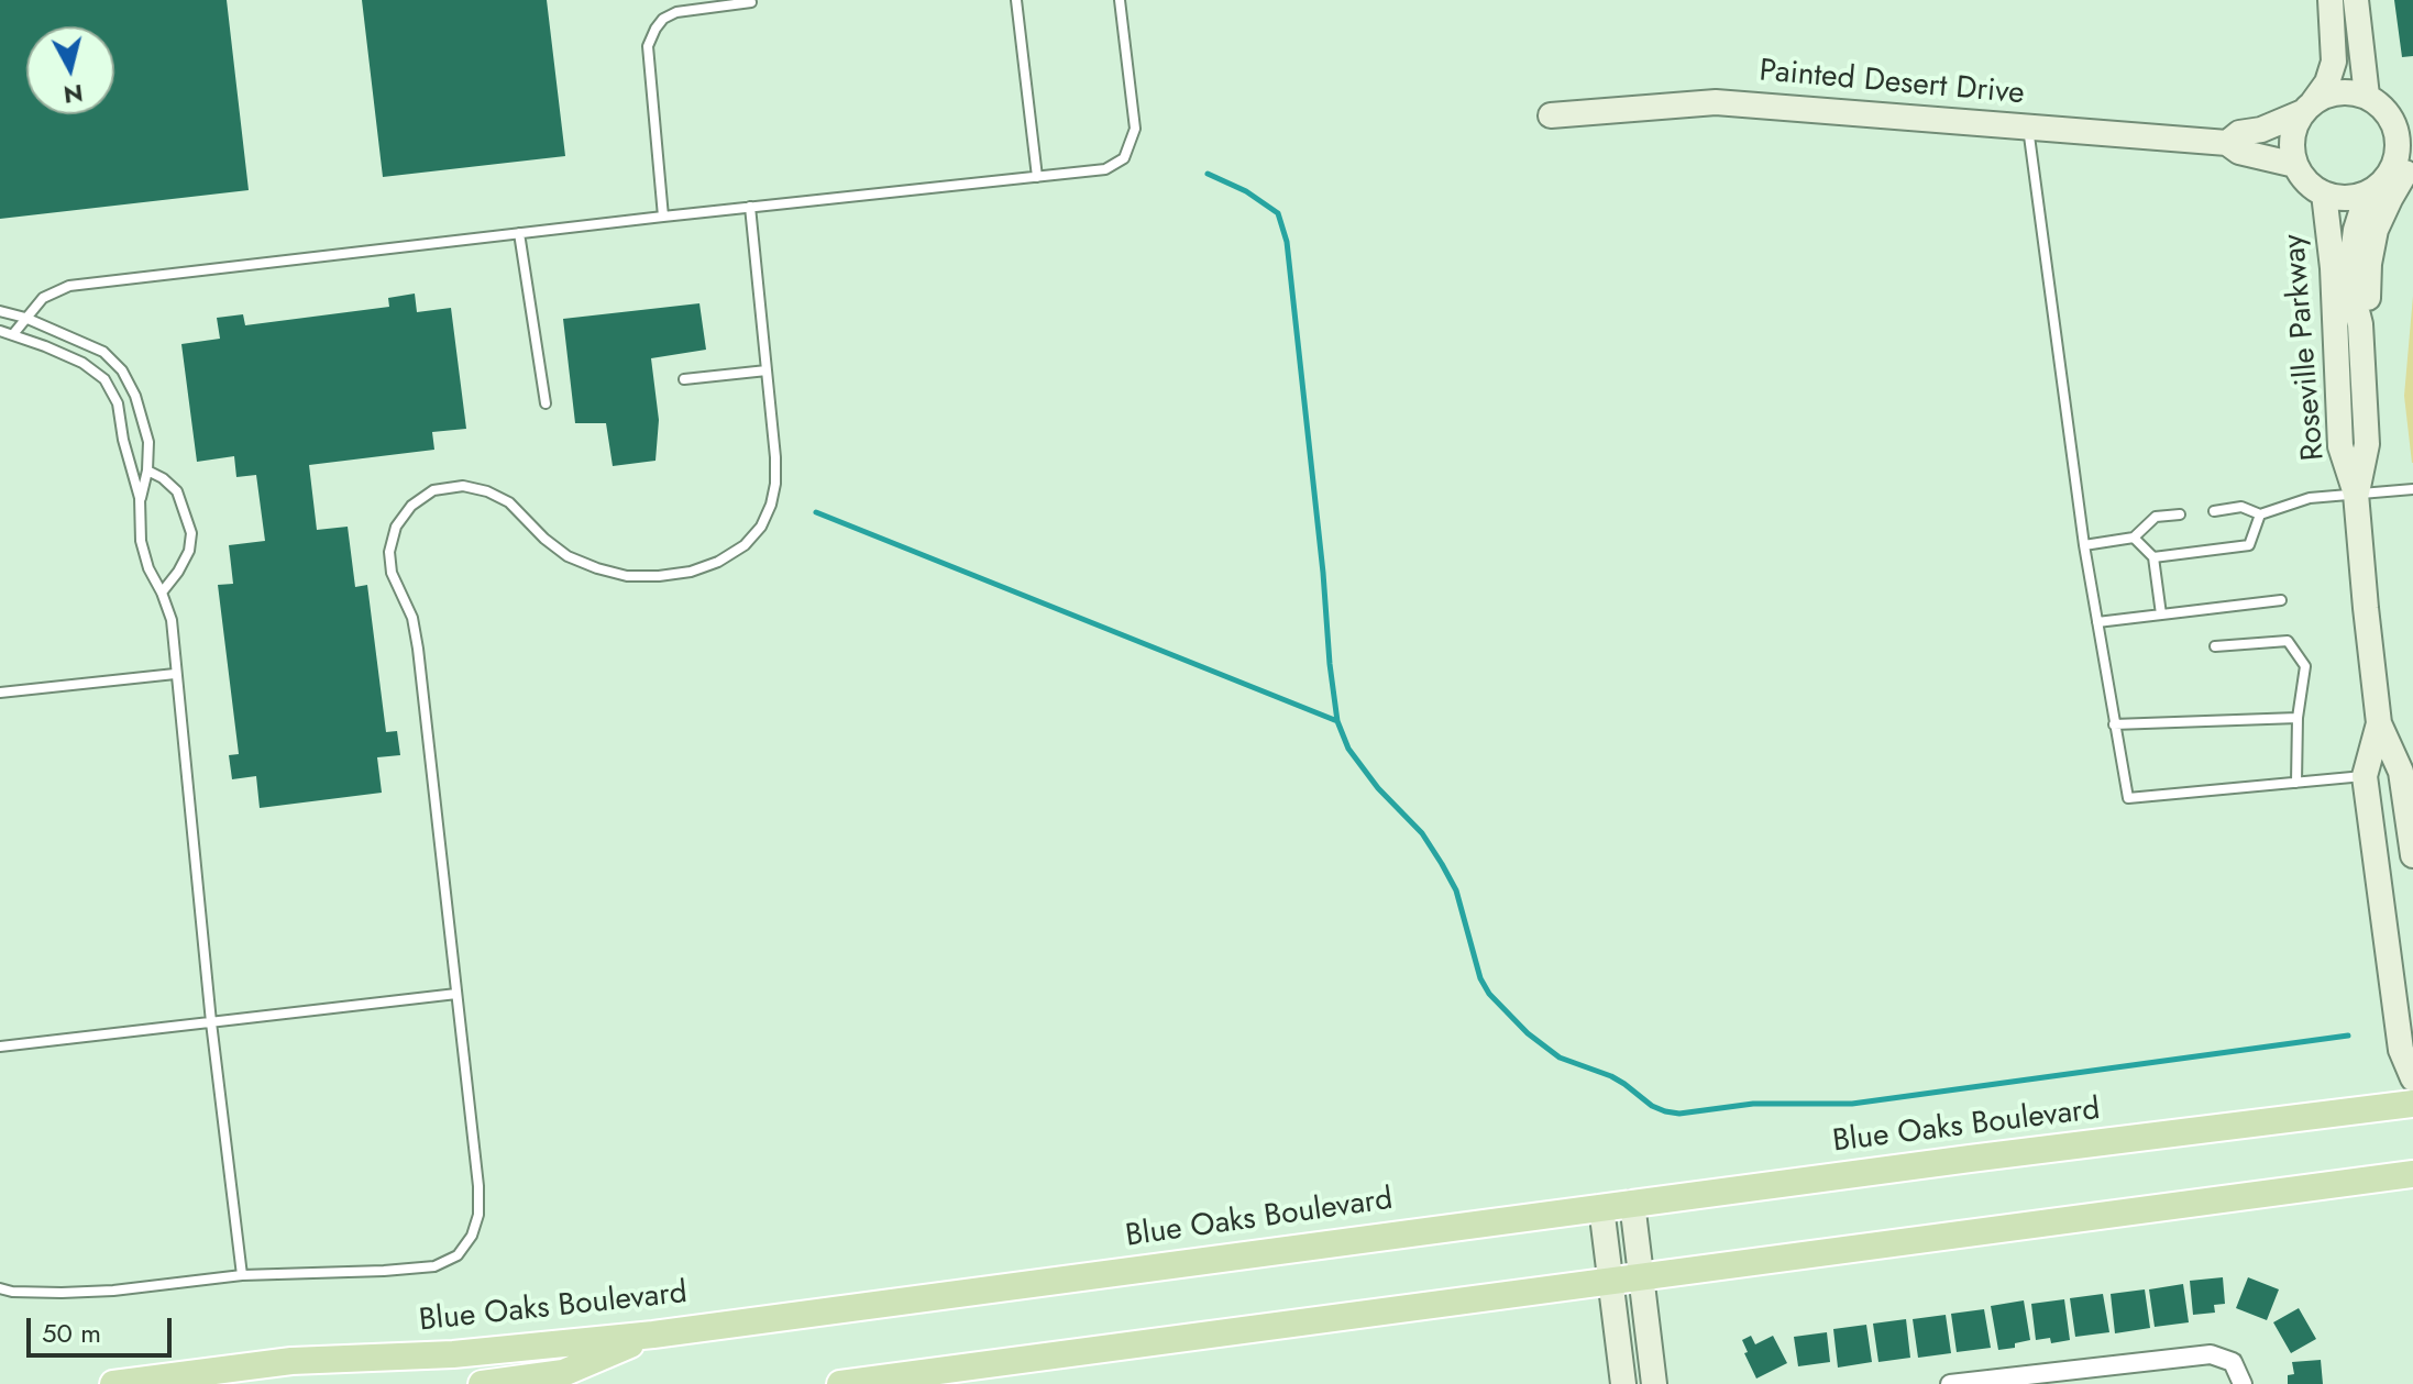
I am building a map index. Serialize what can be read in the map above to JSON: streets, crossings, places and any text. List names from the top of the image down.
{
  "streets": {
    "main road": ["Blue Oaks Boulevard"],
    "street": ["Painted Desert Drive", "Roseville Parkway"]
  },
  "crossings": [
    ["Painted Desert Drive", "Roseville Parkway"]
  ],
  "scale_bar": "50 m",
  "north": "bottom"
}
